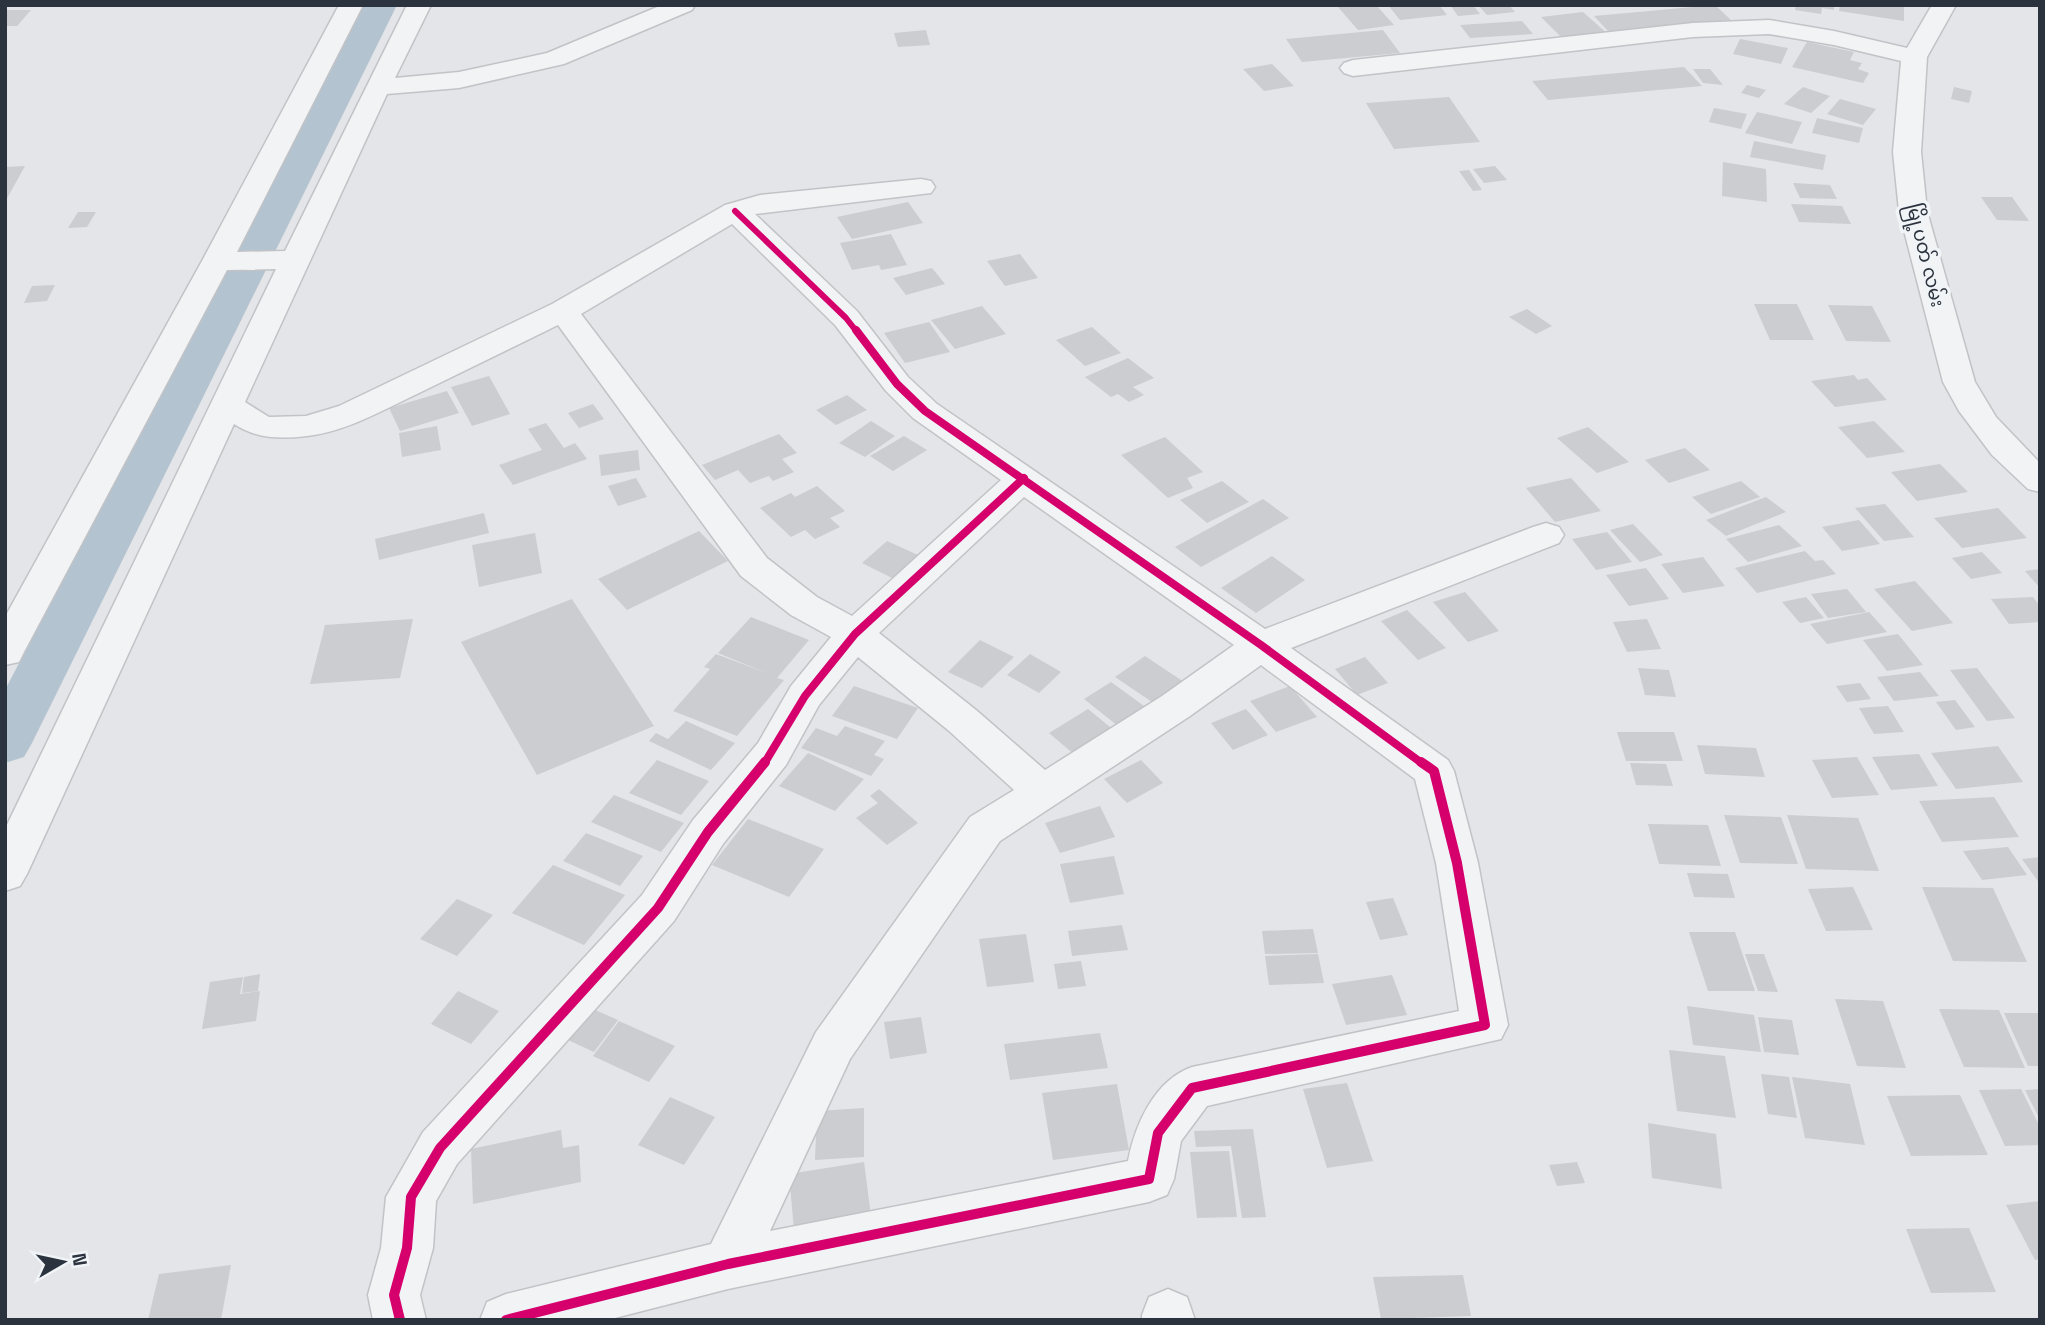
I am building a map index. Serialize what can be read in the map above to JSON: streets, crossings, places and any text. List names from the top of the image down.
{
  "streets": {
    "street": ["မြို့ပတ် လမ်း"]
  },
  "north": "right"
}
